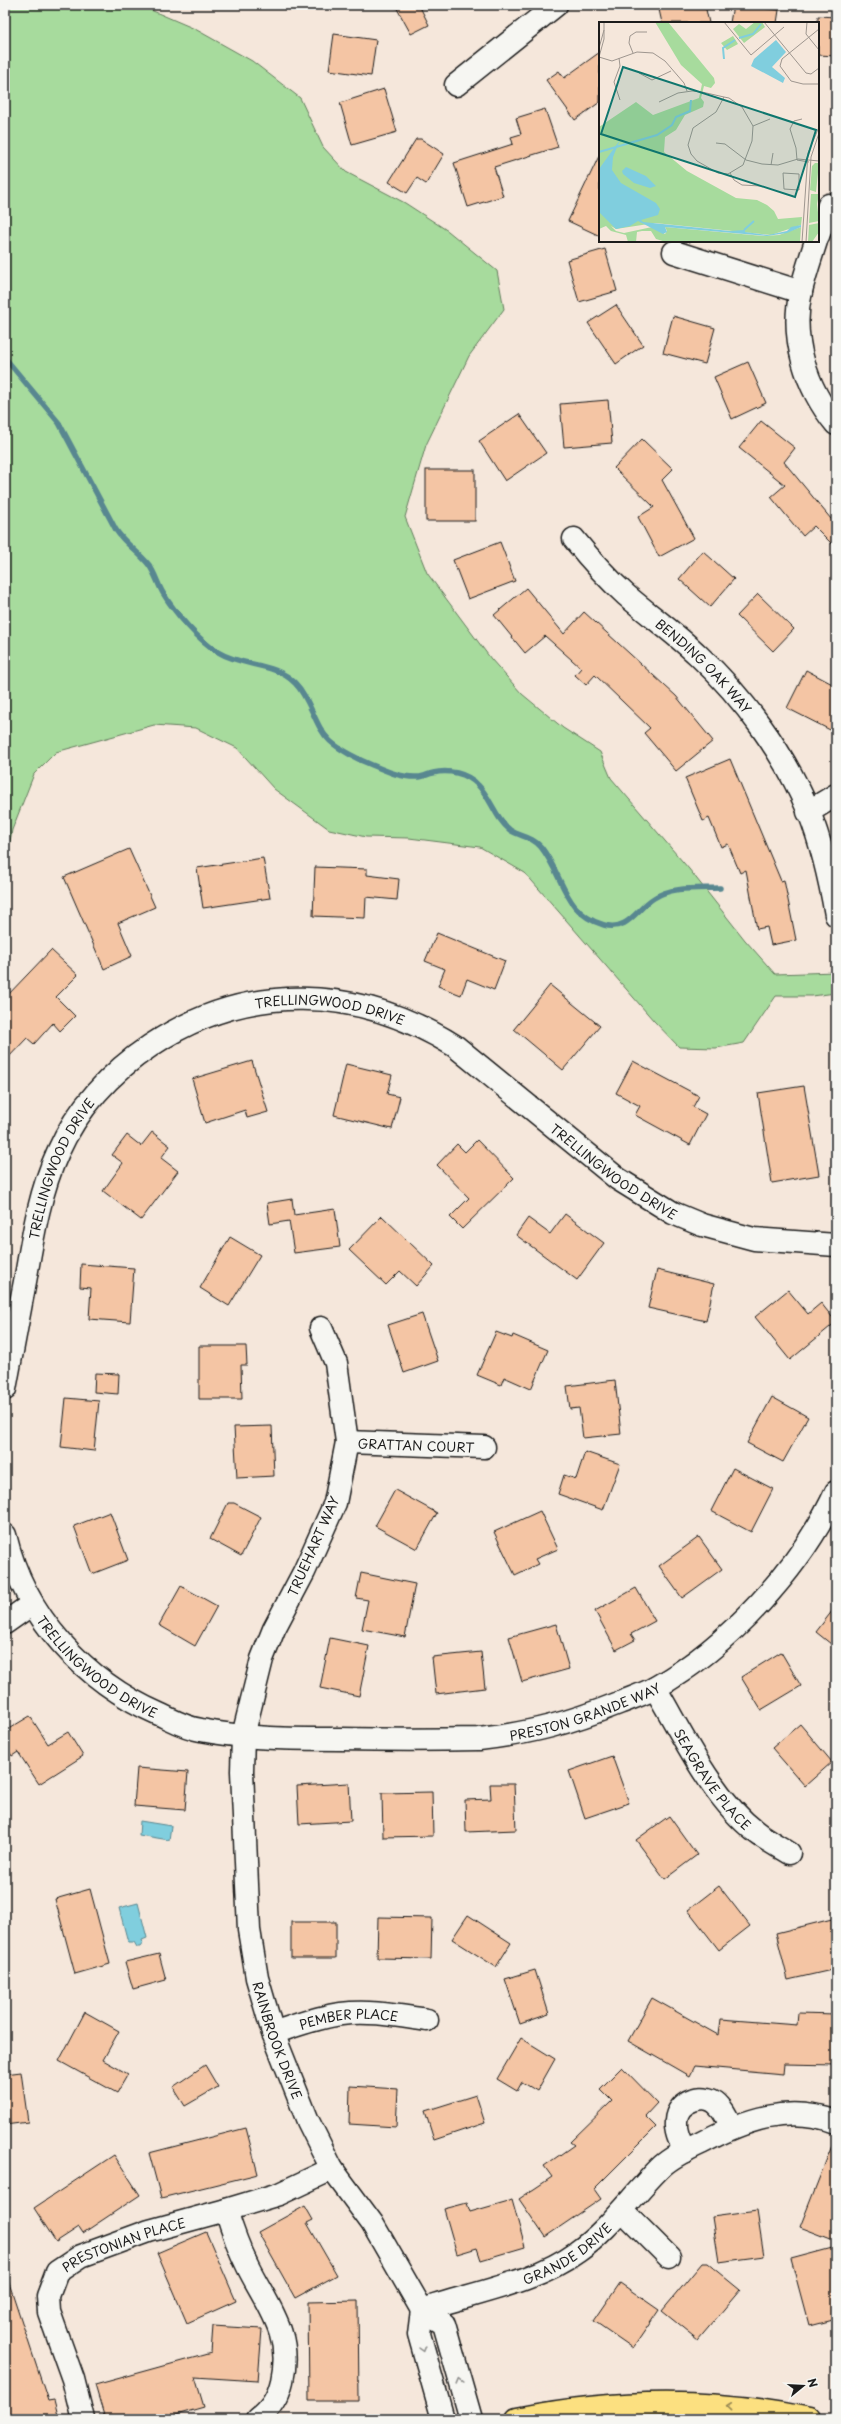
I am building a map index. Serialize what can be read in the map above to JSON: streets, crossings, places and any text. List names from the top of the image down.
{
  "streets": {
    "street": [
      "BENDING OAK WAY",
      "TRELLINGWOOD DRIVE",
      "GRATTAN COURT",
      "TRUEHART WAY",
      "PRESTON GRANDE WAY",
      "SEAGRAVE PLACE",
      "PEMBER PLACE",
      "RAINBROOK DRIVE",
      "PRESTONIAN PLACE",
      "GRANDE DRIVE"
    ]
  },
  "crossings": [
    ["TRELLINGWOOD DRIVE", "TRUEHART WAY"],
    ["TRELLINGWOOD DRIVE", "PRESTON GRANDE WAY"],
    ["TRELLINGWOOD DRIVE", "RAINBROOK DRIVE"],
    ["GRATTAN COURT", "TRUEHART WAY"],
    ["TRUEHART WAY", "PRESTON GRANDE WAY"],
    ["TRUEHART WAY", "RAINBROOK DRIVE"],
    ["PRESTON GRANDE WAY", "SEAGRAVE PLACE"],
    ["PRESTON GRANDE WAY", "RAINBROOK DRIVE"],
    ["PEMBER PLACE", "RAINBROOK DRIVE"],
    ["RAINBROOK DRIVE", "PRESTONIAN PLACE"],
    ["RAINBROOK DRIVE", "GRANDE DRIVE"]
  ],
  "north": "right"
}
